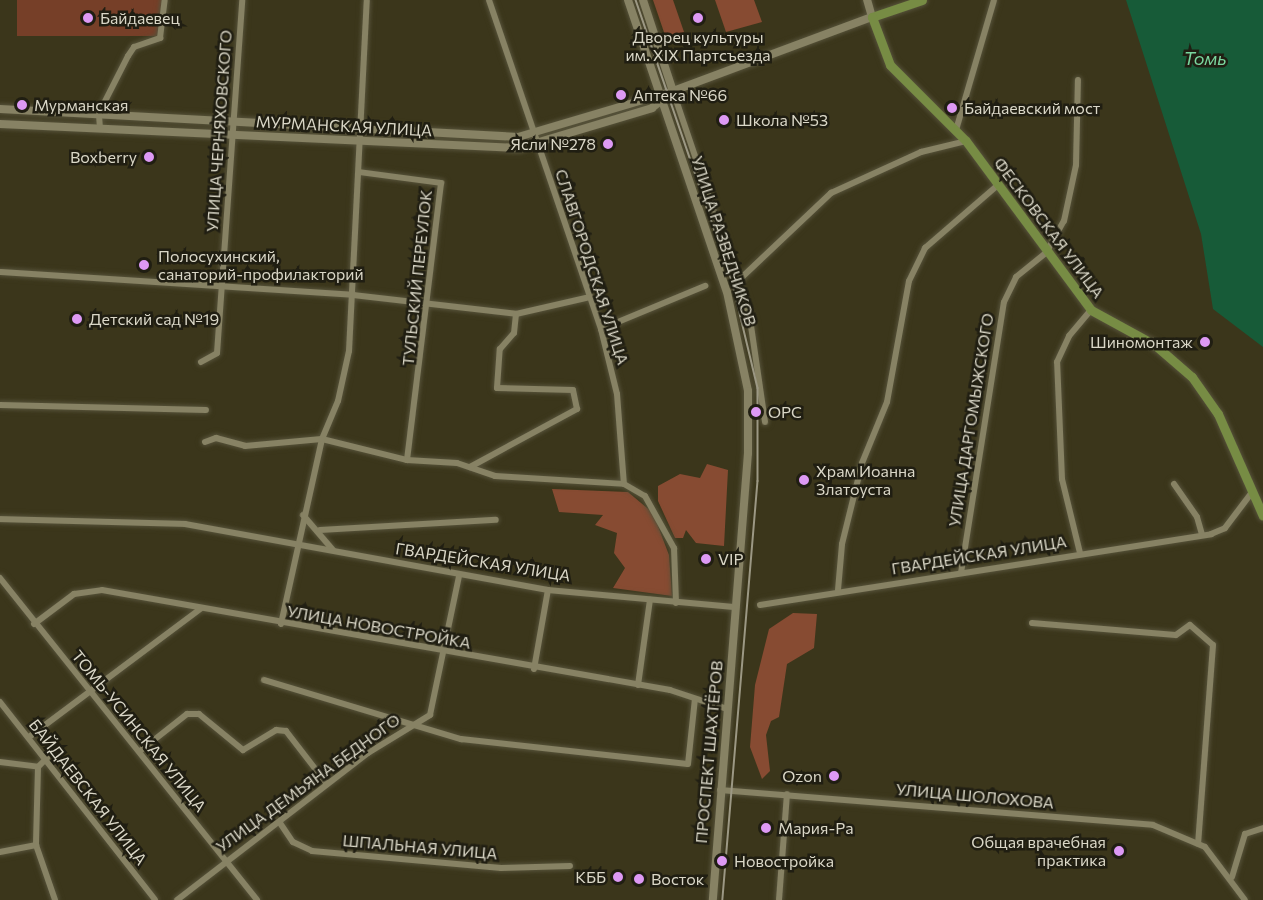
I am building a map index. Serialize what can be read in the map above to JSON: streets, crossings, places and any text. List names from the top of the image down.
{
  "streets": {
    "main road": [
      "МУРМАНСКАЯ УЛИЦА",
      "ФЕСКОВСКАЯ УЛИЦА",
      "УЛИЦА РАЗВЕДЧИКОВ",
      "ПРОСПЕКТ ШАХТЁРОВ"
    ],
    "street": [
      "УЛИЦА ЧЕРНЯХОВСКОГО",
      "СЛАВГОРОДСКАЯ УЛИЦА",
      "ТУЛЬСКИЙ ПЕРЕУЛОК",
      "УЛИЦА ДАРГОМЫЖСКОГО",
      "ГВАРДЕЙСКАЯ УЛИЦА",
      "УЛИЦА НОВОСТРОЙКА",
      "ТОМЬ-УСИНСКАЯ УЛИЦА",
      "УЛИЦА ДЕМЬЯНА БЕДНОГО",
      "БАЙДАЕВСКАЯ УЛИЦА",
      "УЛИЦА ШОЛОХОВА",
      "ШПАЛЬНАЯ УЛИЦА"
    ]
  },
  "crossings": [
    ["МУРМАНСКАЯ УЛИЦА", "УЛИЦА ЧЕРНЯХОВСКОГО"],
    ["МУРМАНСКАЯ УЛИЦА", "ФЕСКОВСКАЯ УЛИЦА"],
    ["МУРМАНСКАЯ УЛИЦА", "УЛИЦА РАЗВЕДЧИКОВ"],
    ["МУРМАНСКАЯ УЛИЦА", "СЛАВГОРОДСКАЯ УЛИЦА"],
    ["ФЕСКОВСКАЯ УЛИЦА", "УЛИЦА ДАРГОМЫЖСКОГО"],
    ["УЛИЦА РАЗВЕДЧИКОВ", "ГВАРДЕЙСКАЯ УЛИЦА"],
    ["УЛИЦА РАЗВЕДЧИКОВ", "ПРОСПЕКТ ШАХТЁРОВ"],
    ["УЛИЦА ДАРГОМЫЖСКОГО", "ГВАРДЕЙСКАЯ УЛИЦА"],
    ["ГВАРДЕЙСКАЯ УЛИЦА", "ПРОСПЕКТ ШАХТЁРОВ"],
    ["ГВАРДЕЙСКАЯ УЛИЦА", "УЛИЦА ДЕМЬЯНА БЕДНОГО"],
    ["УЛИЦА НОВОСТРОЙКА", "ТОМЬ-УСИНСКАЯ УЛИЦА"],
    ["УЛИЦА НОВОСТРОЙКА", "ПРОСПЕКТ ШАХТЁРОВ"],
    ["УЛИЦА НОВОСТРОЙКА", "УЛИЦА ДЕМЬЯНА БЕДНОГО"],
    ["ТОМЬ-УСИНСКАЯ УЛИЦА", "УЛИЦА ДЕМЬЯНА БЕДНОГО"],
    ["ПРОСПЕКТ ШАХТЁРОВ", "УЛИЦА ШОЛОХОВА"],
    ["УЛИЦА ДЕМЬЯНА БЕДНОГО", "ШПАЛЬНАЯ УЛИЦА"]
  ],
  "water": ["Томь"],
  "places": [
    "Байдаевец",
    "Дворец культуры им. XIX Партсъезда",
    "Аптека №66",
    "Мурманская",
    "Байдаевский мост",
    "Школа №53",
    "Ясли №278",
    "Boxberry",
    "Полосухинский, санаторий-профилакторий",
    "Детский сад №19",
    "Шиномонтаж",
    "ОРС",
    "Храм Иоанна Златоуста",
    "VIP",
    "Ozon",
    "Мария-Ра",
    "Общая врачебная практика",
    "Новостройка",
    "КББ",
    "Восток"
  ]
}
